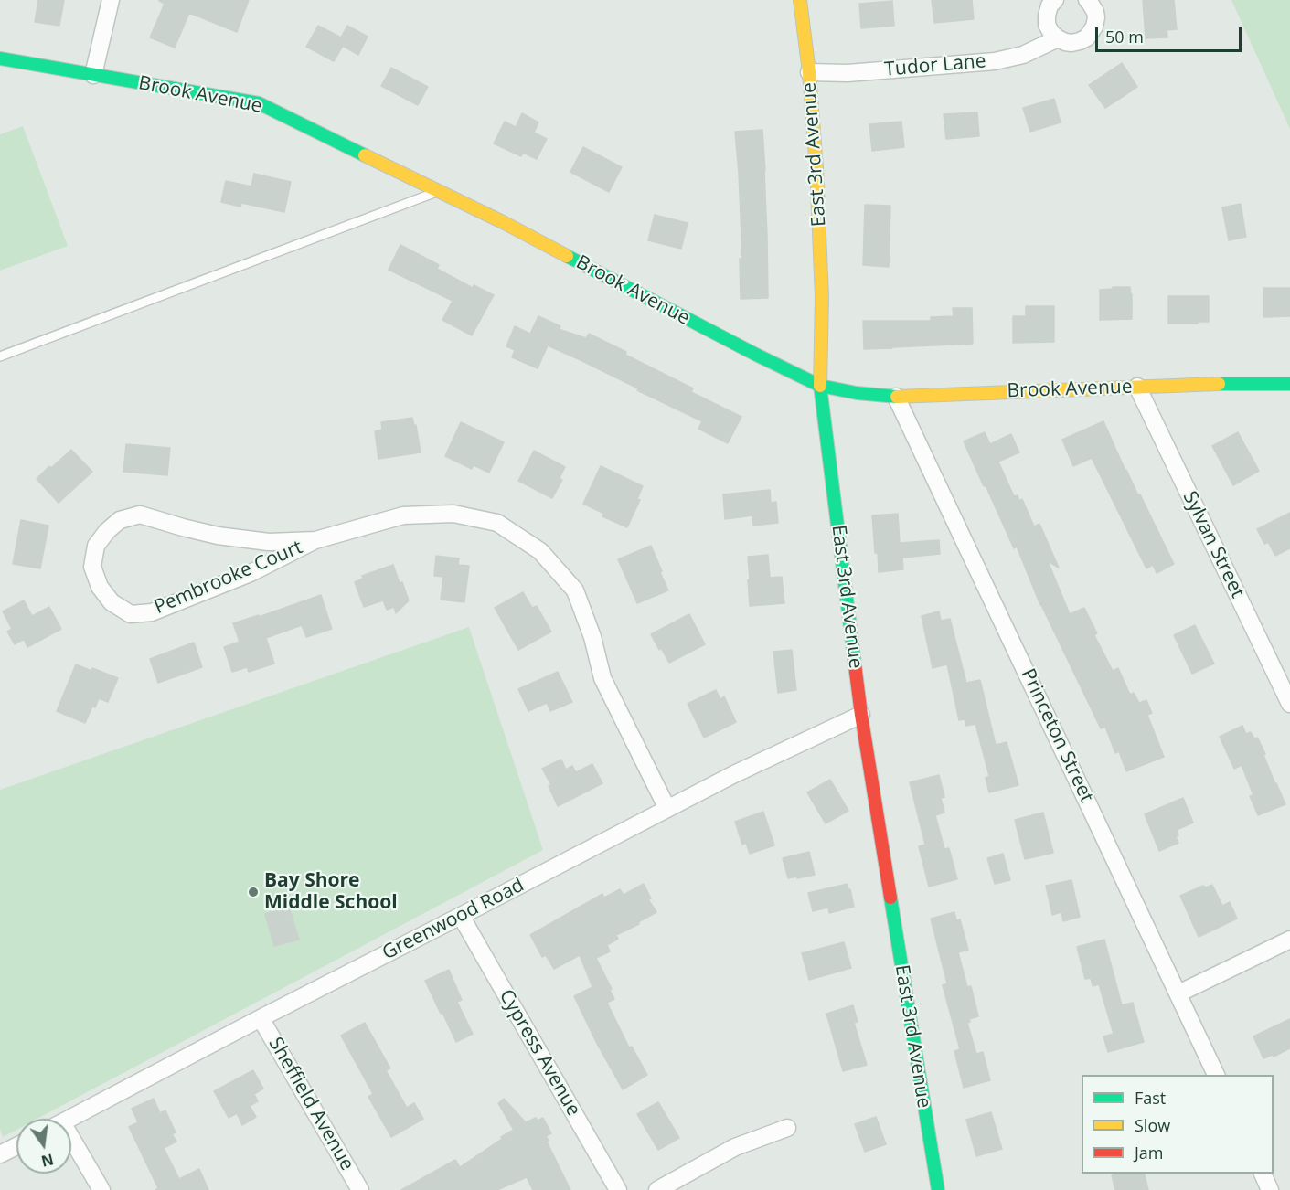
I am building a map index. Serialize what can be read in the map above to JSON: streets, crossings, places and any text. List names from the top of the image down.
{
  "streets": {
    "street": [
      "Tudor Lane",
      "Brook Avenue",
      "East 3rd Avenue",
      "Sylvan Street",
      "Pembrooke Court",
      "Princeton Street",
      "Greenwood Road",
      "Cypress Avenue",
      "Sheffield Avenue"
    ]
  },
  "crossings": [
    ["Tudor Lane", "East 3rd Avenue"],
    ["Brook Avenue", "East 3rd Avenue"],
    ["Brook Avenue", "Sylvan Street"],
    ["Brook Avenue", "Princeton Street"],
    ["East 3rd Avenue", "Greenwood Road"],
    ["Pembrooke Court", "Greenwood Road"],
    ["Greenwood Road", "Cypress Avenue"],
    ["Greenwood Road", "Sheffield Avenue"]
  ],
  "places": ["Bay Shore Middle School"],
  "legend": ["Fast", "Slow", "Jam"],
  "scale_bar": "50 m",
  "north": "bottom"
}
